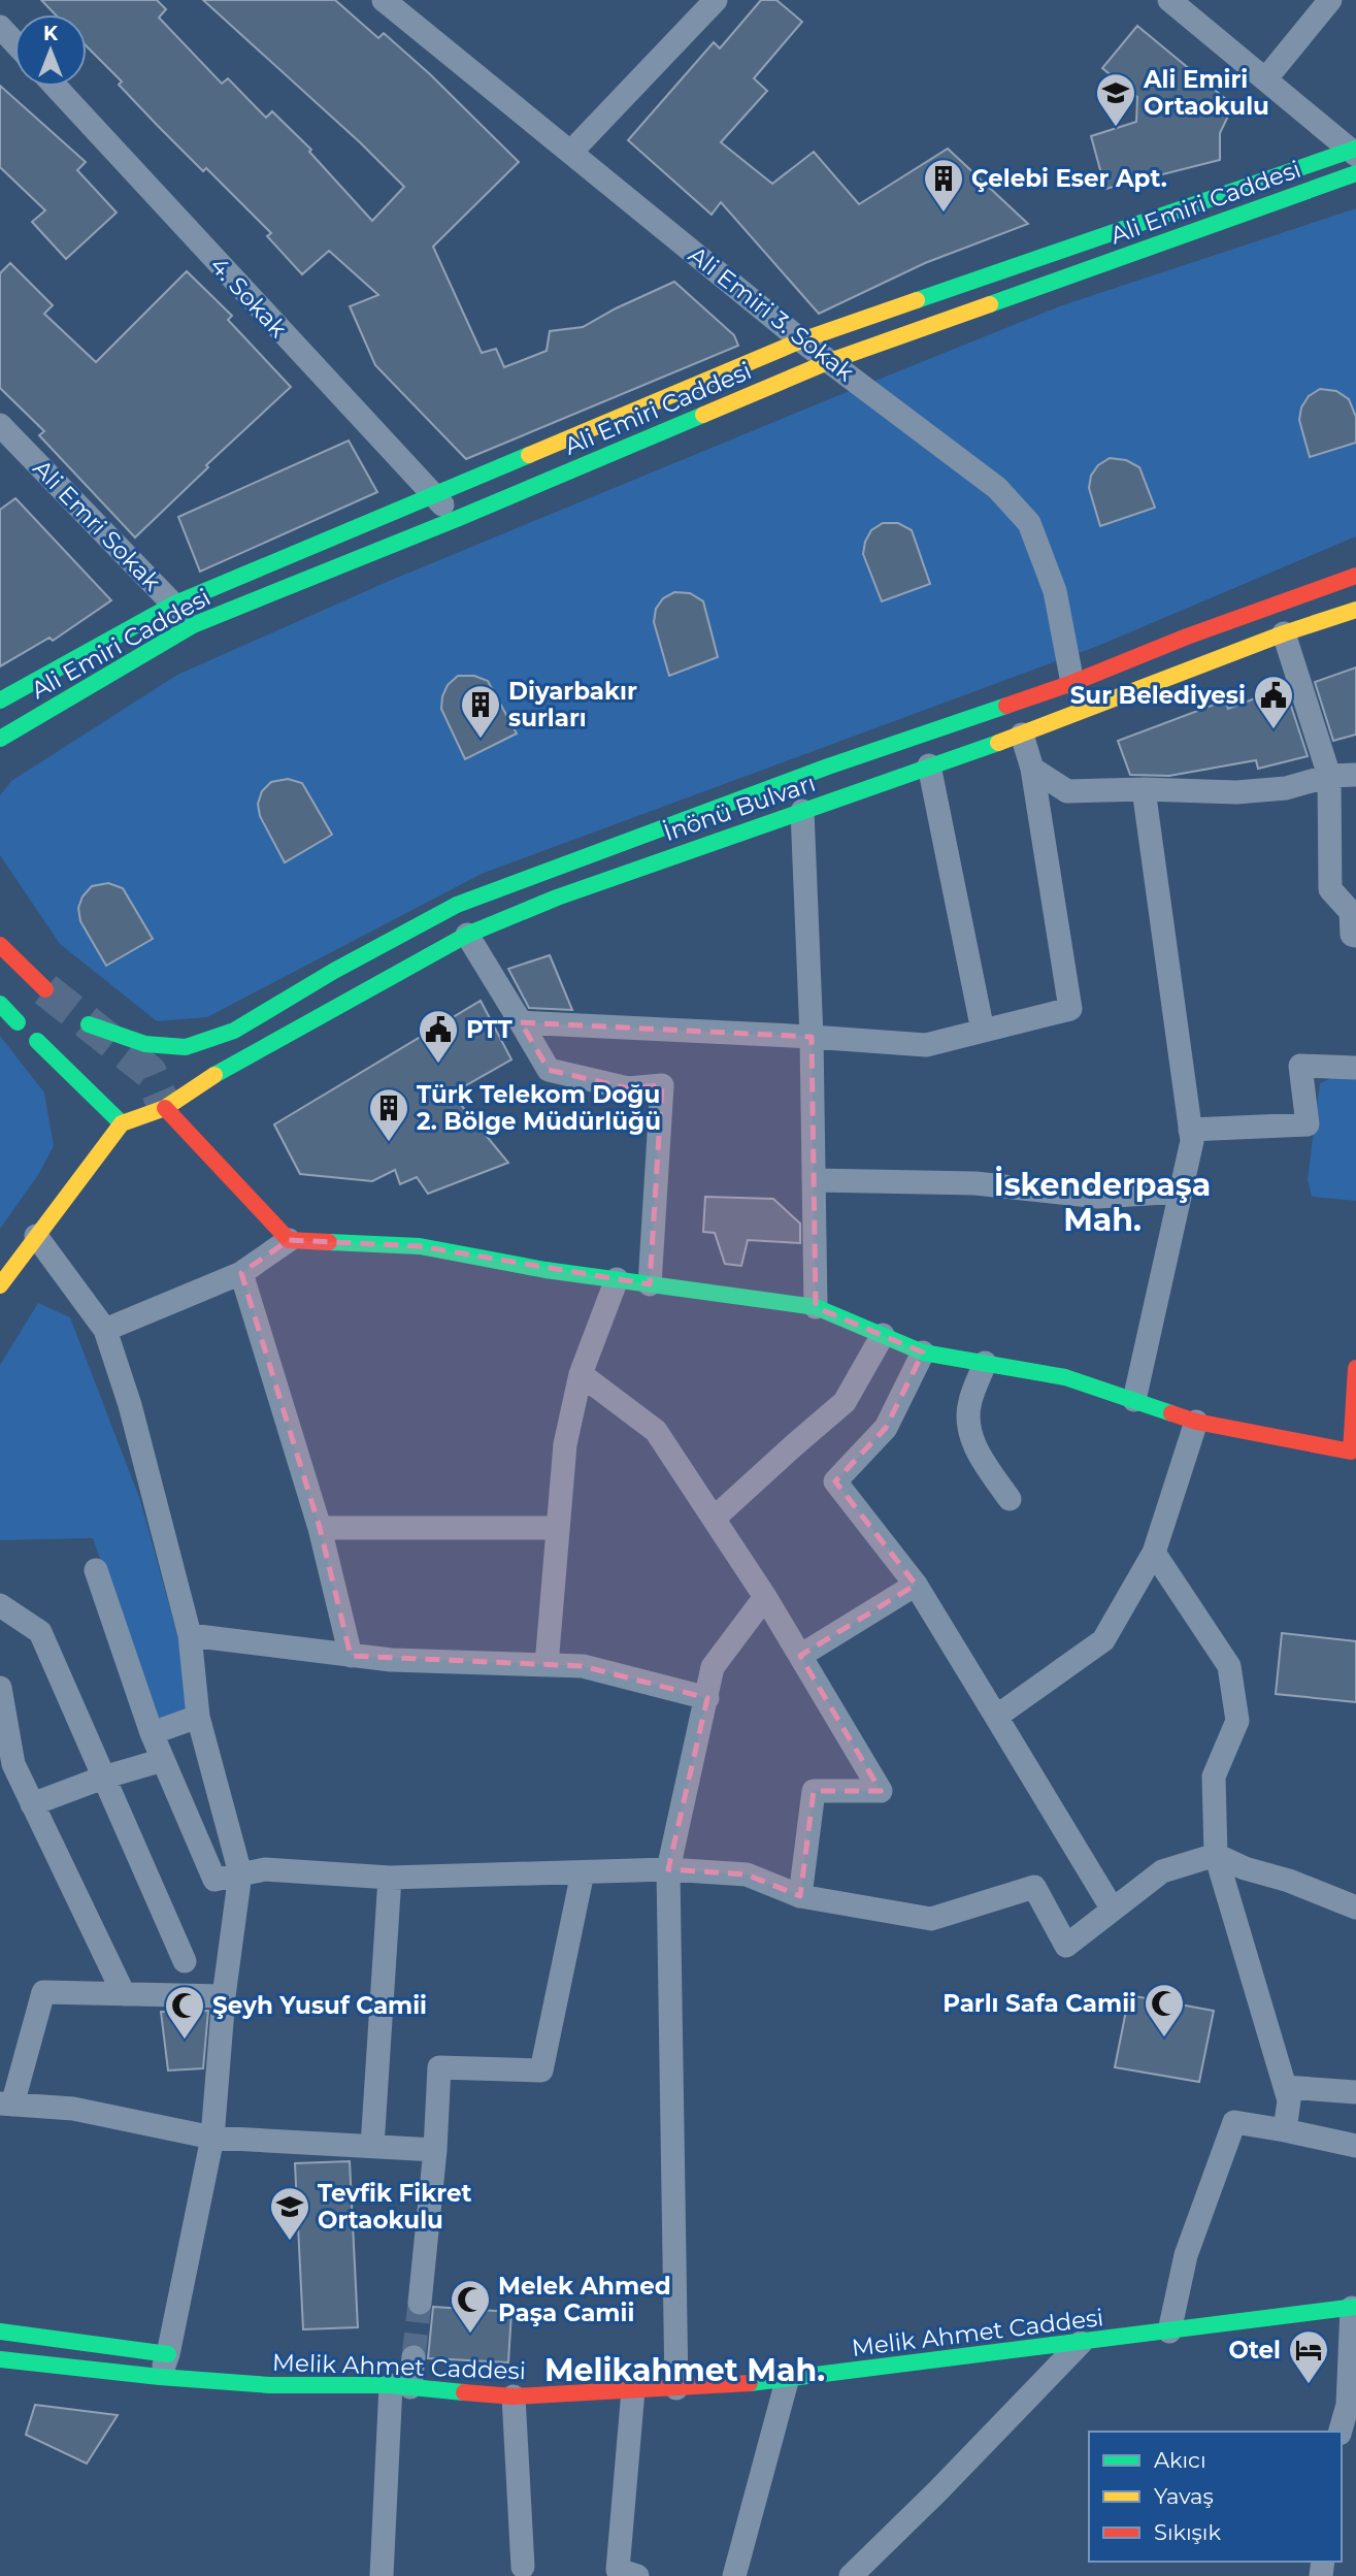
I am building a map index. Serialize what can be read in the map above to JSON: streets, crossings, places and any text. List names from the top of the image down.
{
  "streets": {
    "main road": ["Ali Emiri Caddesi", "İnönü Bulvarı", "Melik Ahmet Caddesi"],
    "street": ["4. Sokak", "Ali Emiri 3. Sokak", "Ali Emri Sokak"]
  },
  "crossings": [
    ["Ali Emiri Caddesi", "4. Sokak"],
    ["Ali Emiri Caddesi", "Ali Emiri 3. Sokak"],
    ["Ali Emiri Caddesi", "Ali Emri Sokak"]
  ],
  "districts": ["İskenderpaşa Mah.", "Melikahmet Mah."],
  "places": {
    "school or university": ["Ali Emiri Ortaokulu", "Tevfik Fikret Ortaokulu"],
    "building": ["Çelebi Eser Apt.", "Diyarbakır surları", "Türk Telekom Doğu 2. Bölge Müdürlüğü"],
    "public building": ["Sur Belediyesi", "PTT"],
    "mosque": ["Parlı Safa Camii", "Şeyh Yusuf Camii", "Melek Ahmed Paşa Camii"],
    "hotel": ["Otel"]
  },
  "legend": ["Akıcı", "Yavaş", "Sıkışık"],
  "north": "top"
}
